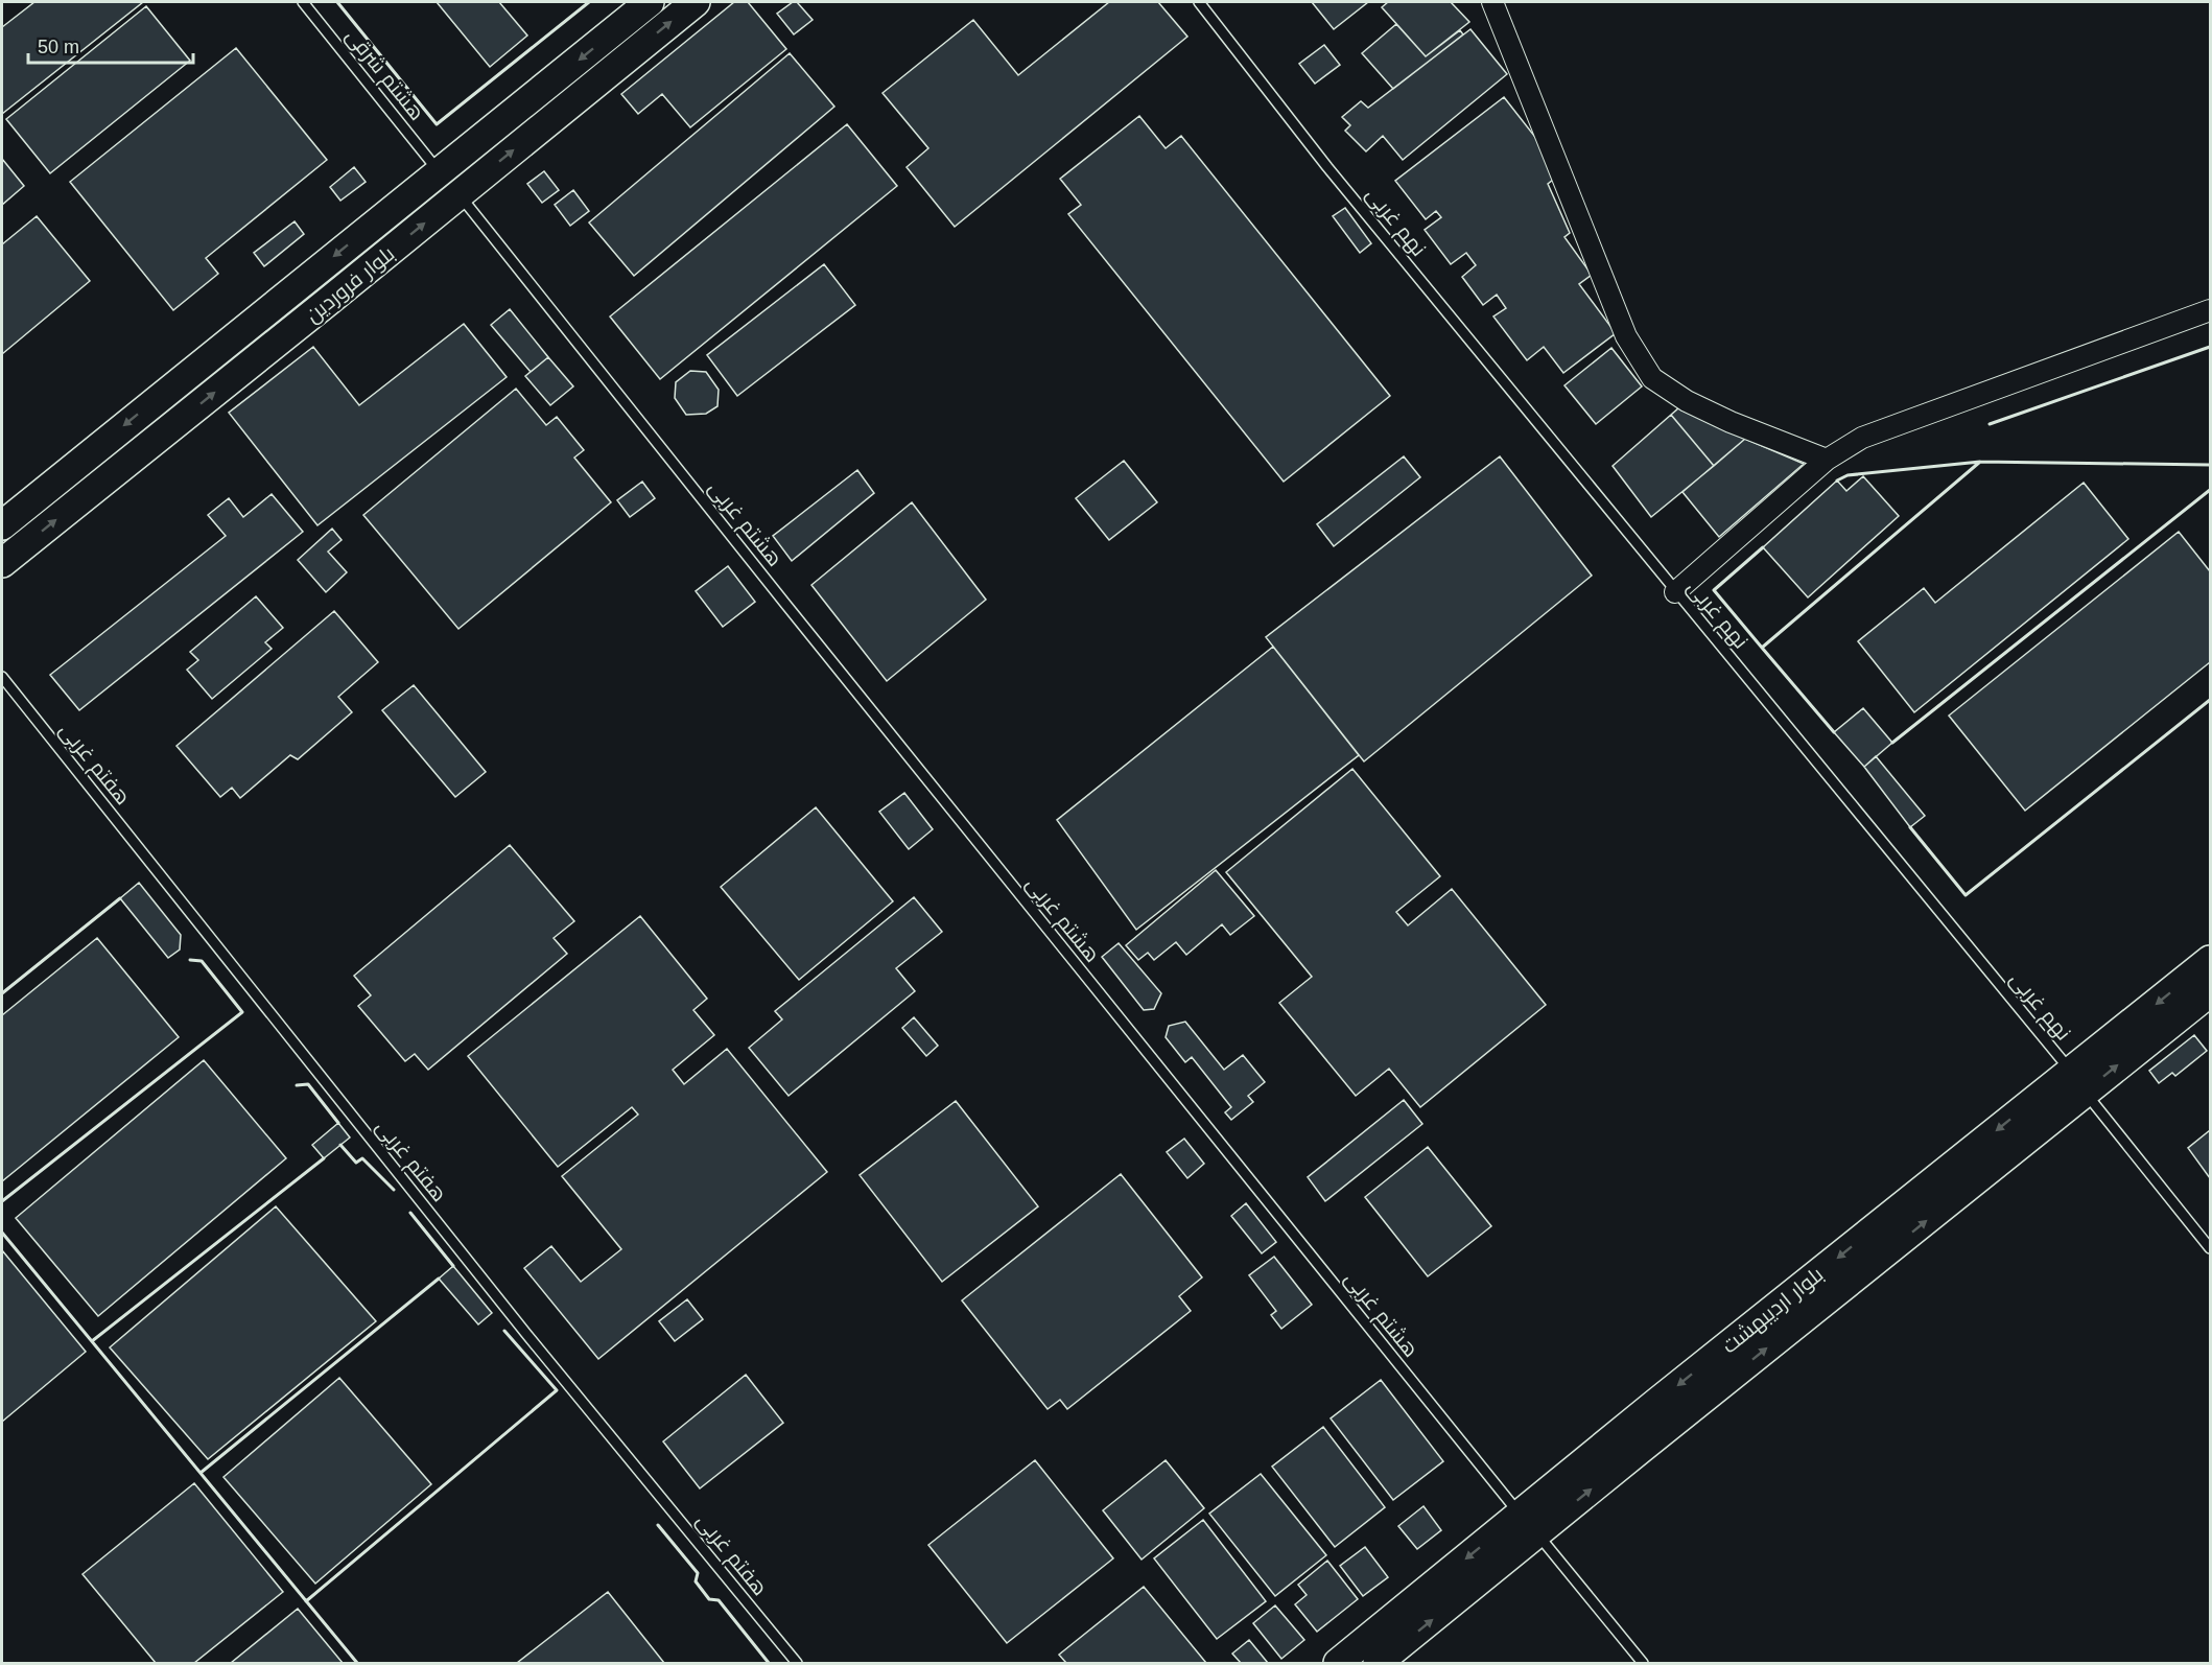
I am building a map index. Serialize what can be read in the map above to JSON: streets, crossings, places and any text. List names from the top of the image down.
{
  "streets": {
    "street": ["بلوار فروردین", "بلوار اردیبهشت"],
    "lane": [
      "هشتم شرقی",
      "نهم غربی",
      "هشتم غربی",
      "هفتم غربی"
    ]
  },
  "crossings": [
    ["هشتم شرقی", "بلوار فروردین"],
    ["نهم غربی", "بلوار اردیبهشت"],
    ["بلوار فروردین", "هشتم غربی"],
    ["هشتم غربی", "بلوار اردیبهشت"]
  ],
  "scale_bar": "50 m"
}
